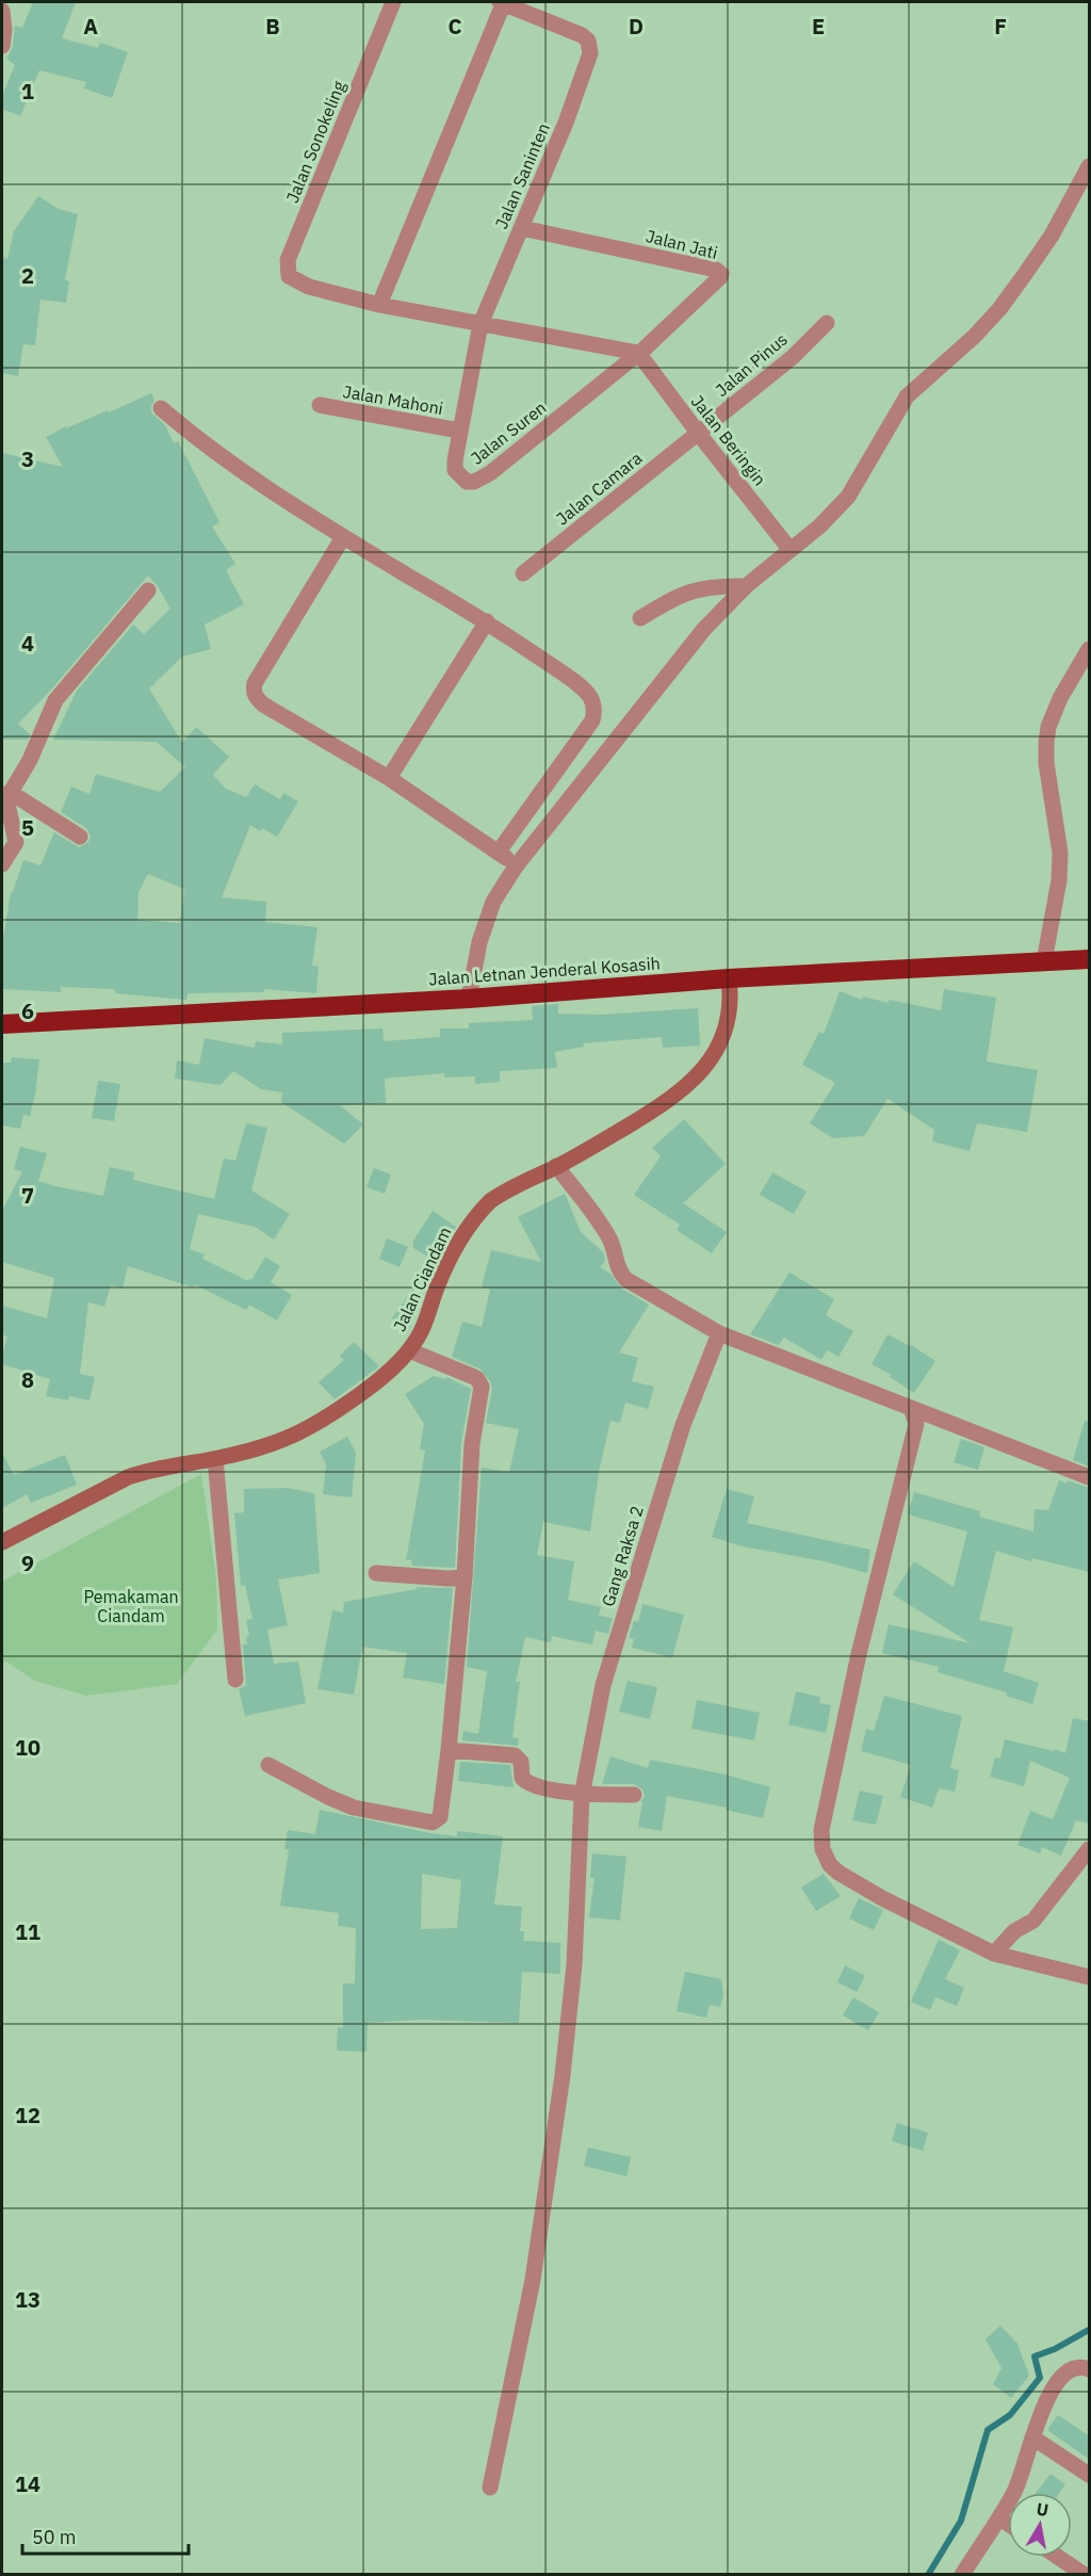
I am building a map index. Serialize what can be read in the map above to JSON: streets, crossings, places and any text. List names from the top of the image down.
{
  "streets": {
    "highway": ["Jalan Letnan Jenderal Kosasih"],
    "street": [
      "Jalan Sonokeling",
      "Jalan Saninten",
      "Jalan Jati",
      "Jalan Pinus",
      "Jalan Mahoni",
      "Jalan Suren",
      "Jalan Beringin",
      "Jalan Camara",
      "Jalan Ciandam",
      "Gang Raksa 2"
    ]
  },
  "crossings": [
    ["Jalan Saninten", "Jalan Jati"],
    ["Jalan Saninten", "Jalan Suren"],
    ["Jalan Jati", "Jalan Suren"],
    ["Jalan Jati", "Jalan Beringin"],
    ["Jalan Pinus", "Jalan Beringin"],
    ["Jalan Pinus", "Jalan Camara"],
    ["Jalan Mahoni", "Jalan Suren"],
    ["Jalan Suren", "Jalan Beringin"],
    ["Jalan Beringin", "Jalan Camara"],
    ["Jalan Letnan Jenderal Kosasih", "Jalan Ciandam"]
  ],
  "parks": ["Pemakaman Ciandam"],
  "scale_bar": "50 m",
  "north": "top",
  "grid": {
    "columns": [
      "A",
      "B",
      "C",
      "D",
      "E",
      "F"
    ],
    "rows": [
      "1",
      "2",
      "3",
      "4",
      "5",
      "6",
      "7",
      "8",
      "9",
      "10",
      "11",
      "12",
      "13",
      "14"
    ]
  }
}
